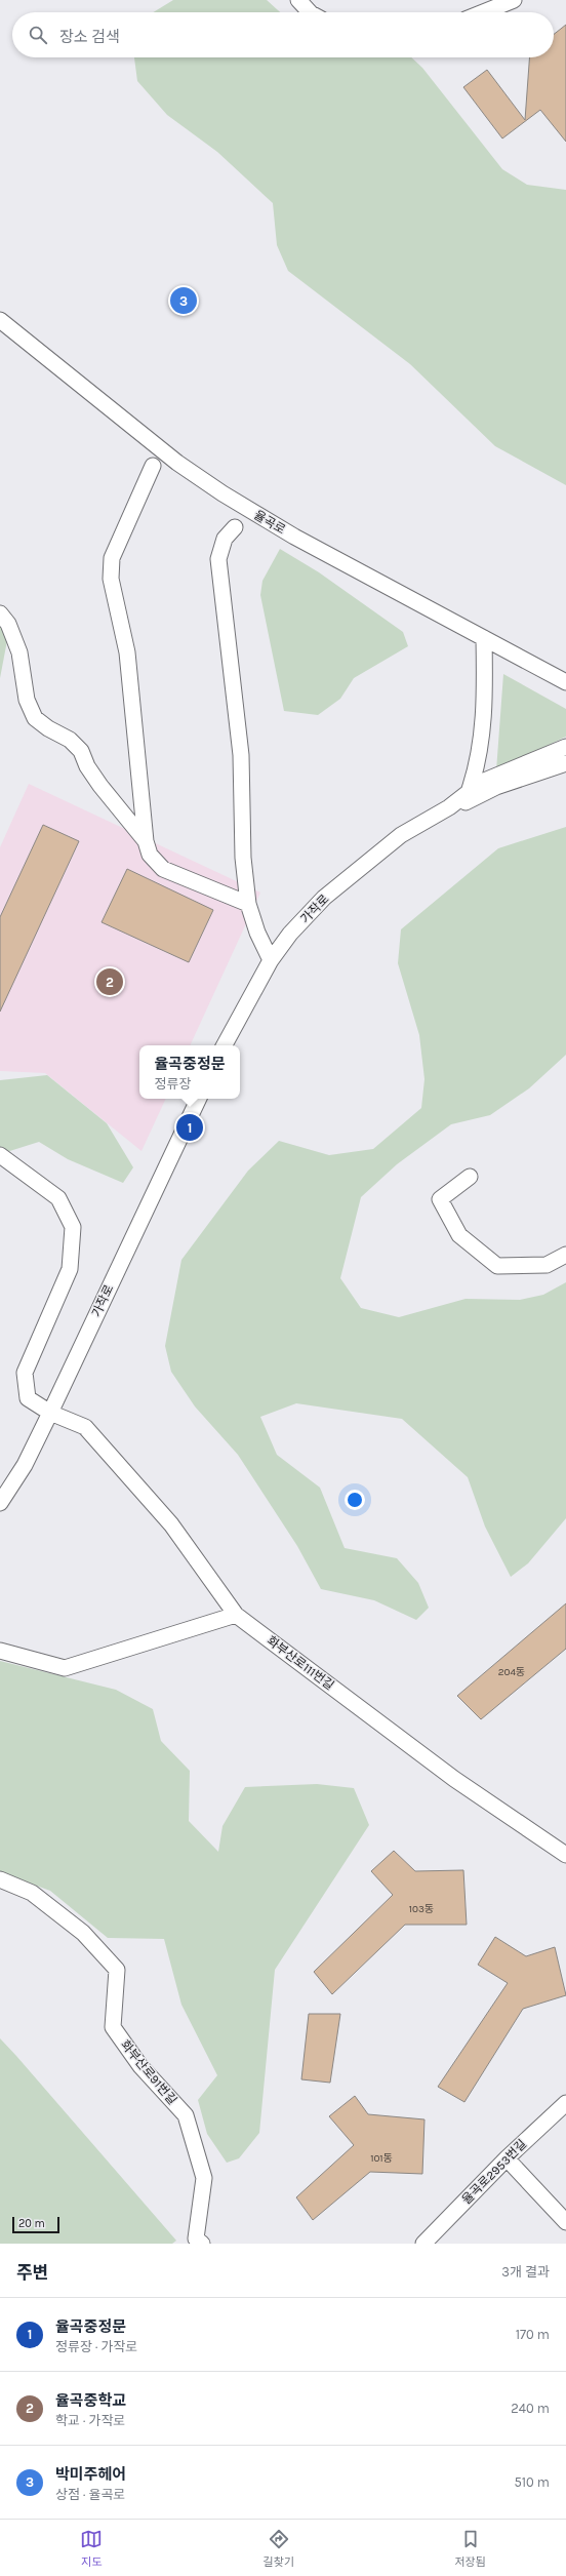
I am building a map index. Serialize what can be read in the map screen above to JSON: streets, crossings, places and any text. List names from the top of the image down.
{
  "streets": {
    "street": [
      "율곡로",
      "가작로",
      "화부산로111번길",
      "화부산로91번길",
      "율곡로2953번길"
    ]
  },
  "crossings": [
    ["가작로", "화부산로111번길"]
  ],
  "house_numbers": ["204동", "103동", "101동"],
  "scale_bar": "20 m",
  "page": {
    "search": "장소 검색",
    "pins": ["3", "2", "1"],
    "popup": ["율곡중정문", "정류장"],
    "scale": "20 m",
    "heading": ["주변", "3개 결과"],
    "list": [
      {
        "mark": "1",
        "name": "율곡중정문",
        "note": "정류장 · 가작로",
        "value": "170 m"
      },
      {
        "mark": "2",
        "name": "율곡중학교",
        "note": "학교 · 가작로",
        "value": "240 m"
      },
      {
        "mark": "3",
        "name": "박미주헤어",
        "note": "상점 · 율곡로",
        "value": "510 m"
      }
    ],
    "nav": ["지도", "길찾기", "저장됨"]
  }
}
